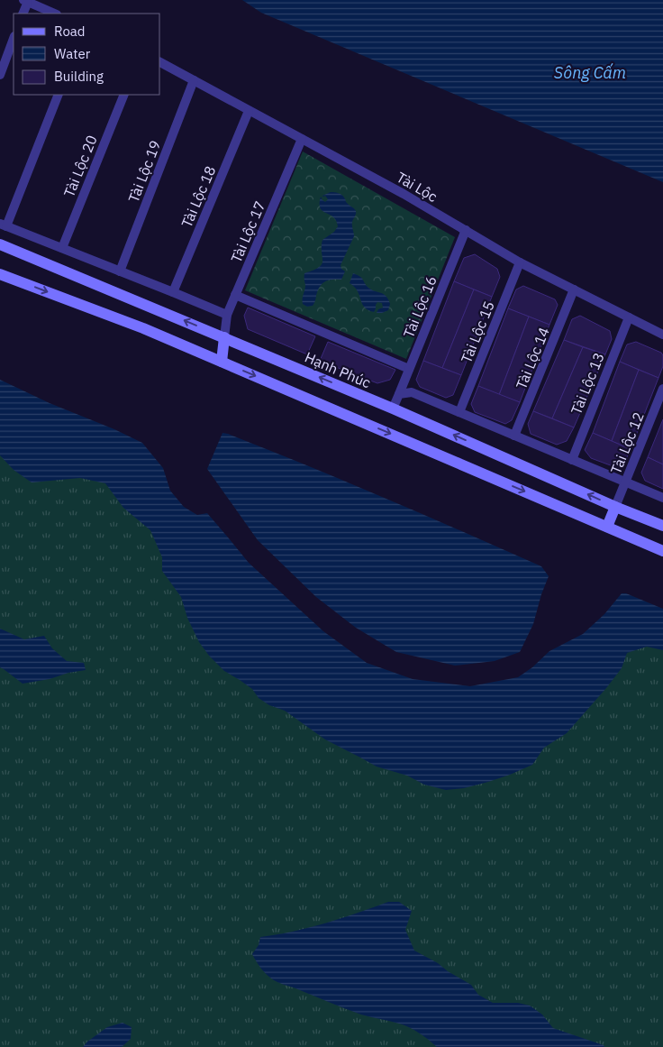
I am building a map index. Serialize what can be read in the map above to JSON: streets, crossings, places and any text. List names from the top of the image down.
{
  "streets": {
    "street": [
      "Tài Lộc 20",
      "Tài Lộc 19",
      "Tài Lộc",
      "Tài Lộc 18",
      "Tài Lộc 17",
      "Tài Lộc 16",
      "Tài Lộc 15",
      "Tài Lộc 14",
      "Hạnh Phúc",
      "Tài Lộc 13",
      "Tài Lộc 12"
    ]
  },
  "crossings": [
    ["Tài Lộc 19", "Tài Lộc"],
    ["Tài Lộc", "Tài Lộc 18"],
    ["Tài Lộc", "Tài Lộc 17"],
    ["Tài Lộc", "Tài Lộc 16"],
    ["Tài Lộc", "Tài Lộc 15"],
    ["Tài Lộc", "Tài Lộc 14"],
    ["Tài Lộc", "Tài Lộc 13"],
    ["Tài Lộc 17", "Hạnh Phúc"],
    ["Tài Lộc 16", "Hạnh Phúc"],
    ["Hạnh Phúc", "Tài Lộc 12"]
  ],
  "water": ["Sông Cấm"],
  "legend": ["Road", "Water", "Building"]
}
